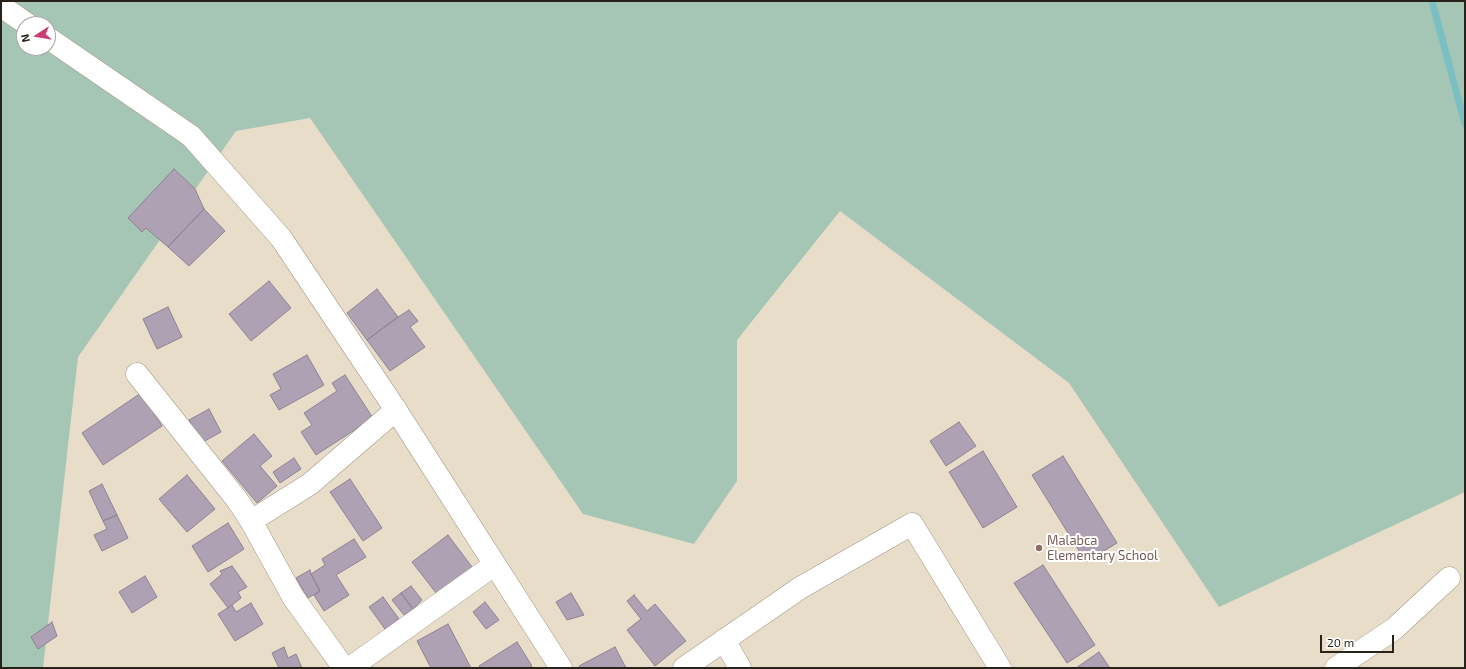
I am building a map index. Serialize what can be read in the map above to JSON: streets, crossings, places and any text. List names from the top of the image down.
{
  "places": ["Malabca Elementary School"],
  "scale_bar": "20 m",
  "north": "left"
}
